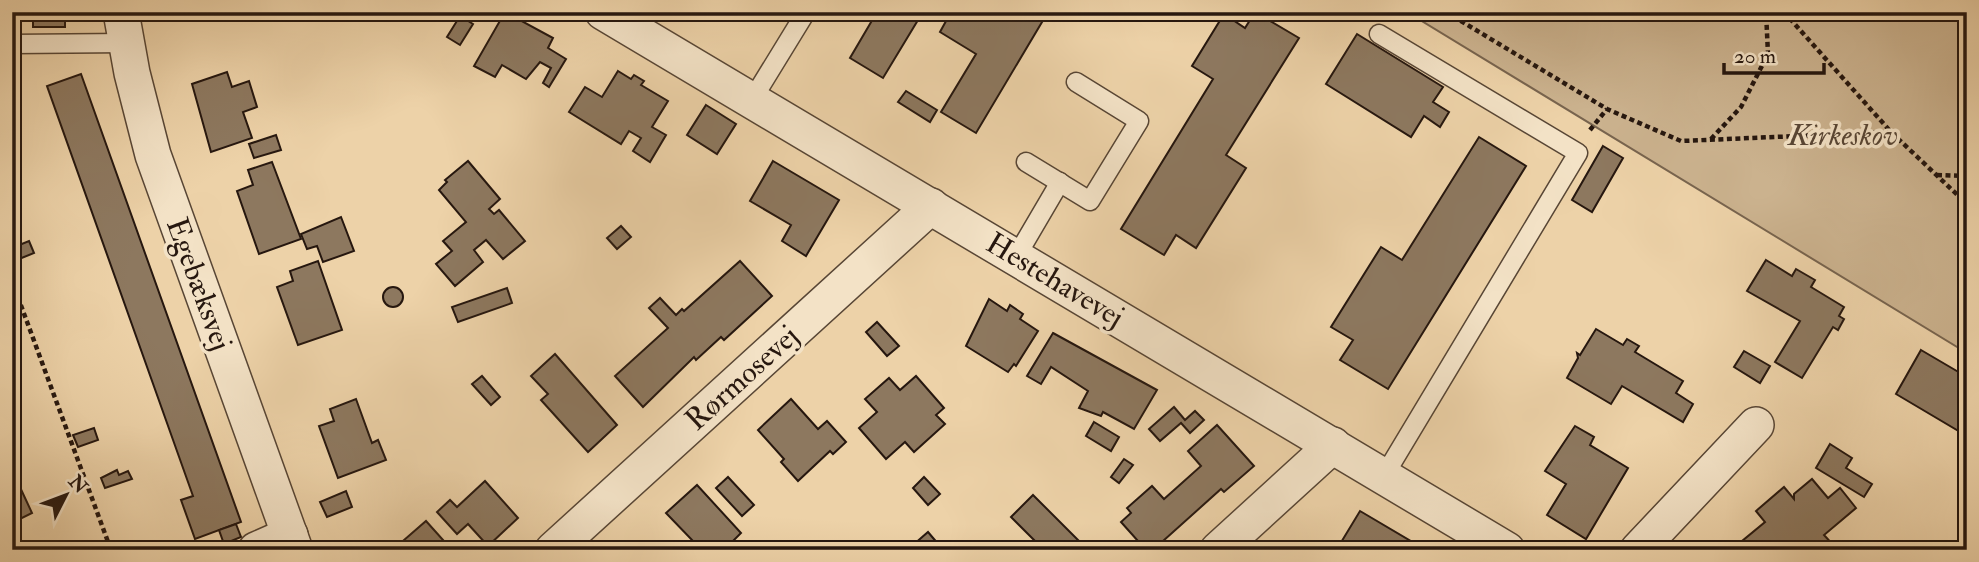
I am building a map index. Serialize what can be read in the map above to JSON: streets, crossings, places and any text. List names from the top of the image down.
{
  "streets": {
    "street": ["Hestehavevej", "Egebæksvej", "Rørmosevej"]
  },
  "crossings": [
    ["Hestehavevej", "Rørmosevej"]
  ],
  "parks": ["Kirkeskov"],
  "scale_bar": "20 m",
  "north": "top right"
}
